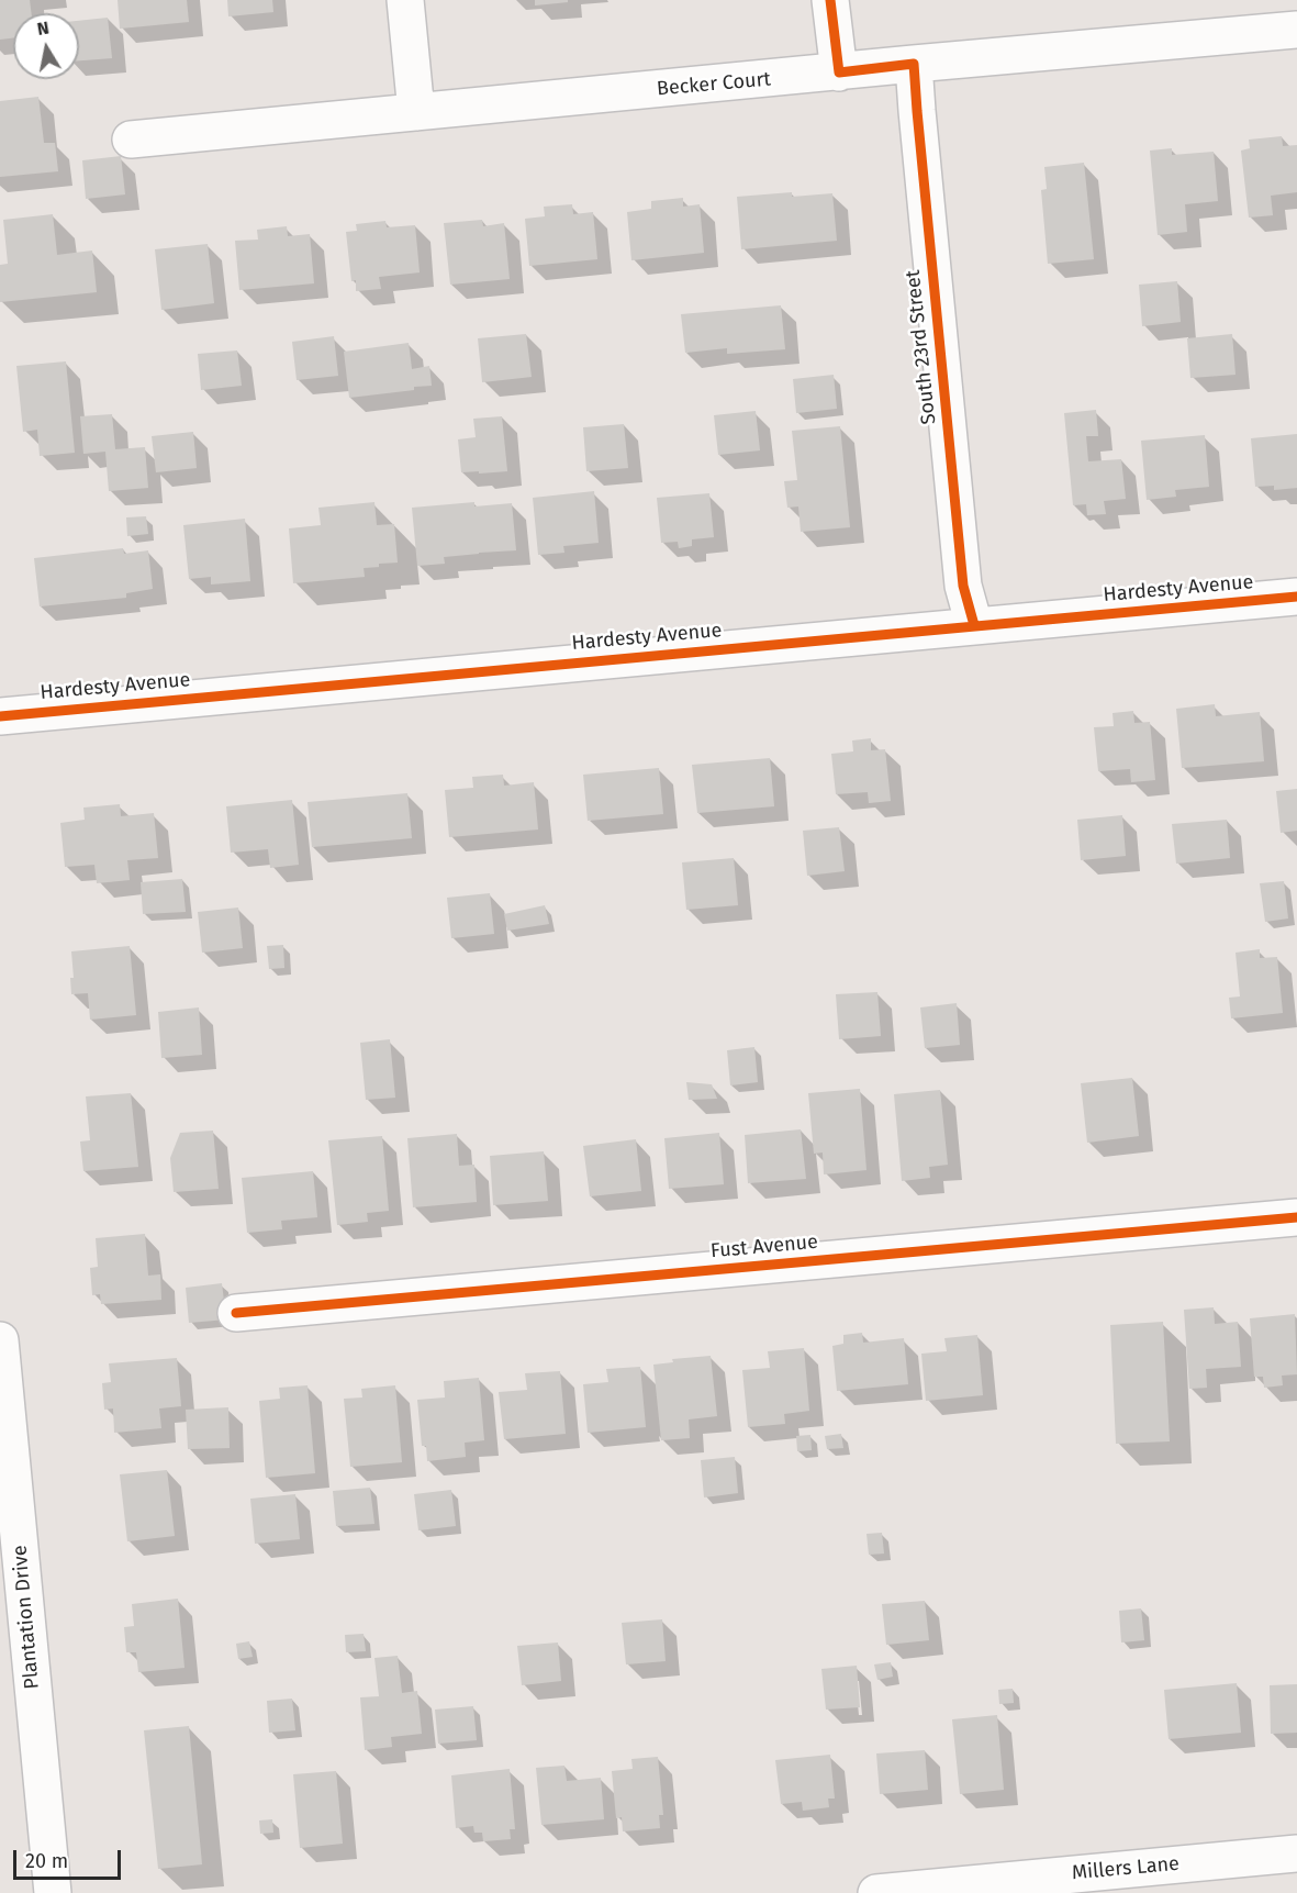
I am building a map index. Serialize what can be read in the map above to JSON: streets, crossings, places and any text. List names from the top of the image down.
{
  "streets": {
    "street": [
      "Becker Court",
      "South 23rd Street",
      "Hardesty Avenue",
      "Fust Avenue",
      "Plantation Drive",
      "Millers Lane"
    ]
  },
  "crossings": [
    ["Becker Court", "South 23rd Street"],
    ["South 23rd Street", "Hardesty Avenue"]
  ],
  "scale_bar": "20 m",
  "north": "top"
}
